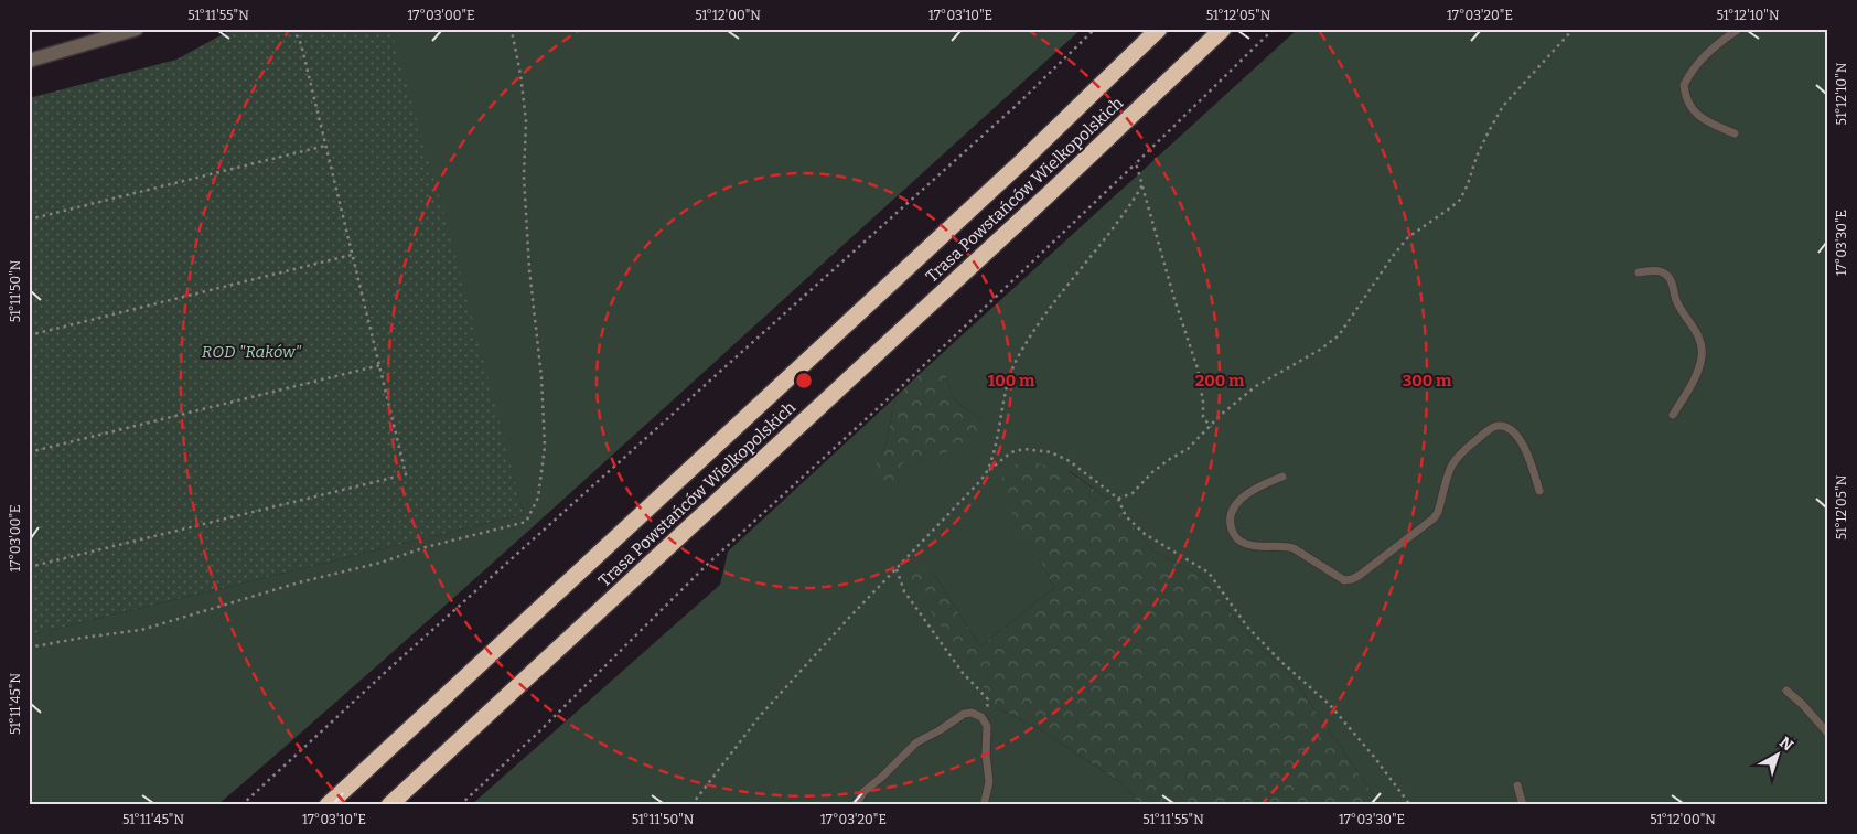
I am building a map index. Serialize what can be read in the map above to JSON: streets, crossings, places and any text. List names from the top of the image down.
{
  "streets": {
    "highway": ["Trasa Powstańców Wielkopolskich"]
  },
  "parks": ["ROD \"Raków\""],
  "north": "top right",
  "coordinates": [
    "51°11'55\"N",
    "17°03'00\"E",
    "51°12'00\"N",
    "17°03'10\"E",
    "51°12'05\"N",
    "17°03'20\"E",
    "51°12'10\"N",
    "17°03'30\"E",
    "51°11'50\"N",
    "51°11'45\"N"
  ],
  "rings": ["100 m", "200 m", "300 m"]
}
